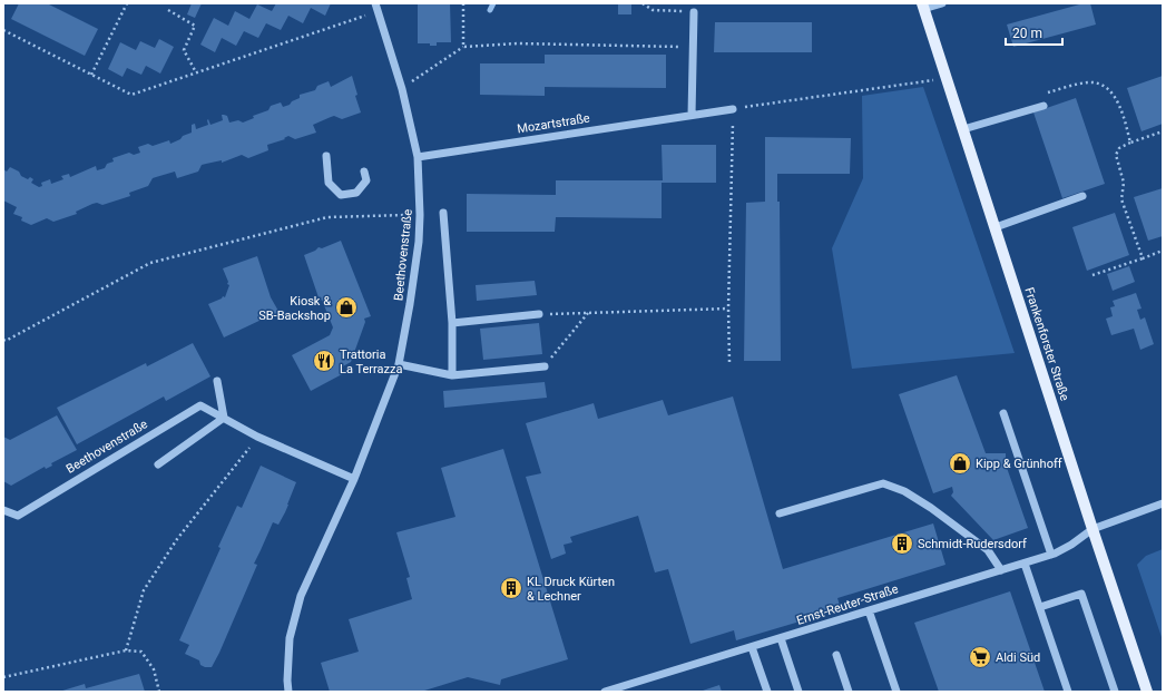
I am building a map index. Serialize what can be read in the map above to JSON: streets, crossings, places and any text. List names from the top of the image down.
{
  "streets": {
    "main road": ["Frankenforster Straße"],
    "street": ["Mozartstraße", "Beethovenstraße", "Ernst-Reuter-Straße"]
  },
  "crossings": [
    ["Mozartstraße", "Beethovenstraße"],
    ["Frankenforster Straße", "Ernst-Reuter-Straße"]
  ],
  "places": {
    "shop": ["Kiosk & SB-Backshop", "Kipp & Grünhoff"],
    "restaurant": ["Trattoria La Terrazza"],
    "building": ["Schmidt-Rudersdorf", "KL Druck Kürten & Lechner"],
    "supermarket": ["Aldi Süd"]
  },
  "scale_bar": "20 m"
}
